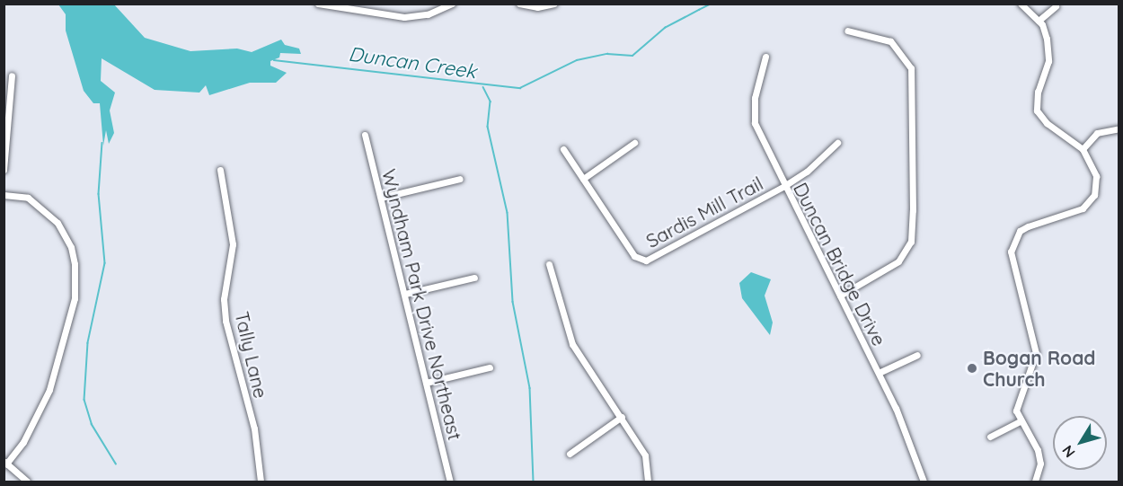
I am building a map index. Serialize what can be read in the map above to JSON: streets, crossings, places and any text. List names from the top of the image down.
{
  "streets": {
    "street": [
      "Sardis Mill Trail",
      "Duncan Bridge Drive",
      "Wyndham Park Drive Northeast",
      "Tally Lane"
    ]
  },
  "crossings": [
    ["Sardis Mill Trail", "Duncan Bridge Drive"]
  ],
  "water": ["Duncan Creek"],
  "places": ["Bogan Road Church"],
  "north": "bottom left"
}
